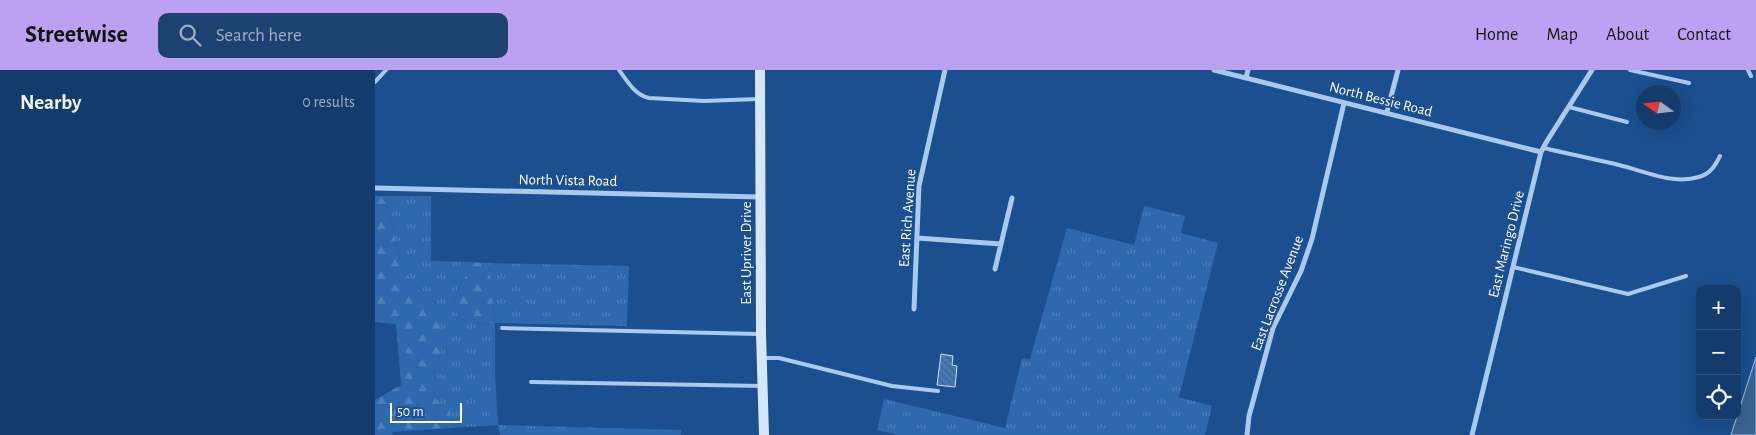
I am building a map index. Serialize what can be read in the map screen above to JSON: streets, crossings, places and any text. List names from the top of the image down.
{
  "streets": {
    "main road": ["East Upriver Drive"],
    "street": [
      "North Bessie Road",
      "North Vista Road",
      "East Rich Avenue",
      "East Maringo Drive",
      "East Lacrosse Avenue"
    ]
  },
  "crossings": [
    ["North Bessie Road", "East Maringo Drive"],
    ["North Bessie Road", "East Lacrosse Avenue"],
    ["North Vista Road", "East Upriver Drive"]
  ],
  "scale_bar": "50 m",
  "north": "left",
  "page": {
    "header": "Streetwise",
    "search": "Search here",
    "nav": [
      "Home",
      "Map",
      "About",
      "Contact"
    ],
    "heading": ["Nearby", "0 results"],
    "map_buttons": ["+", "−"],
    "scale": "50 m"
  }
}
